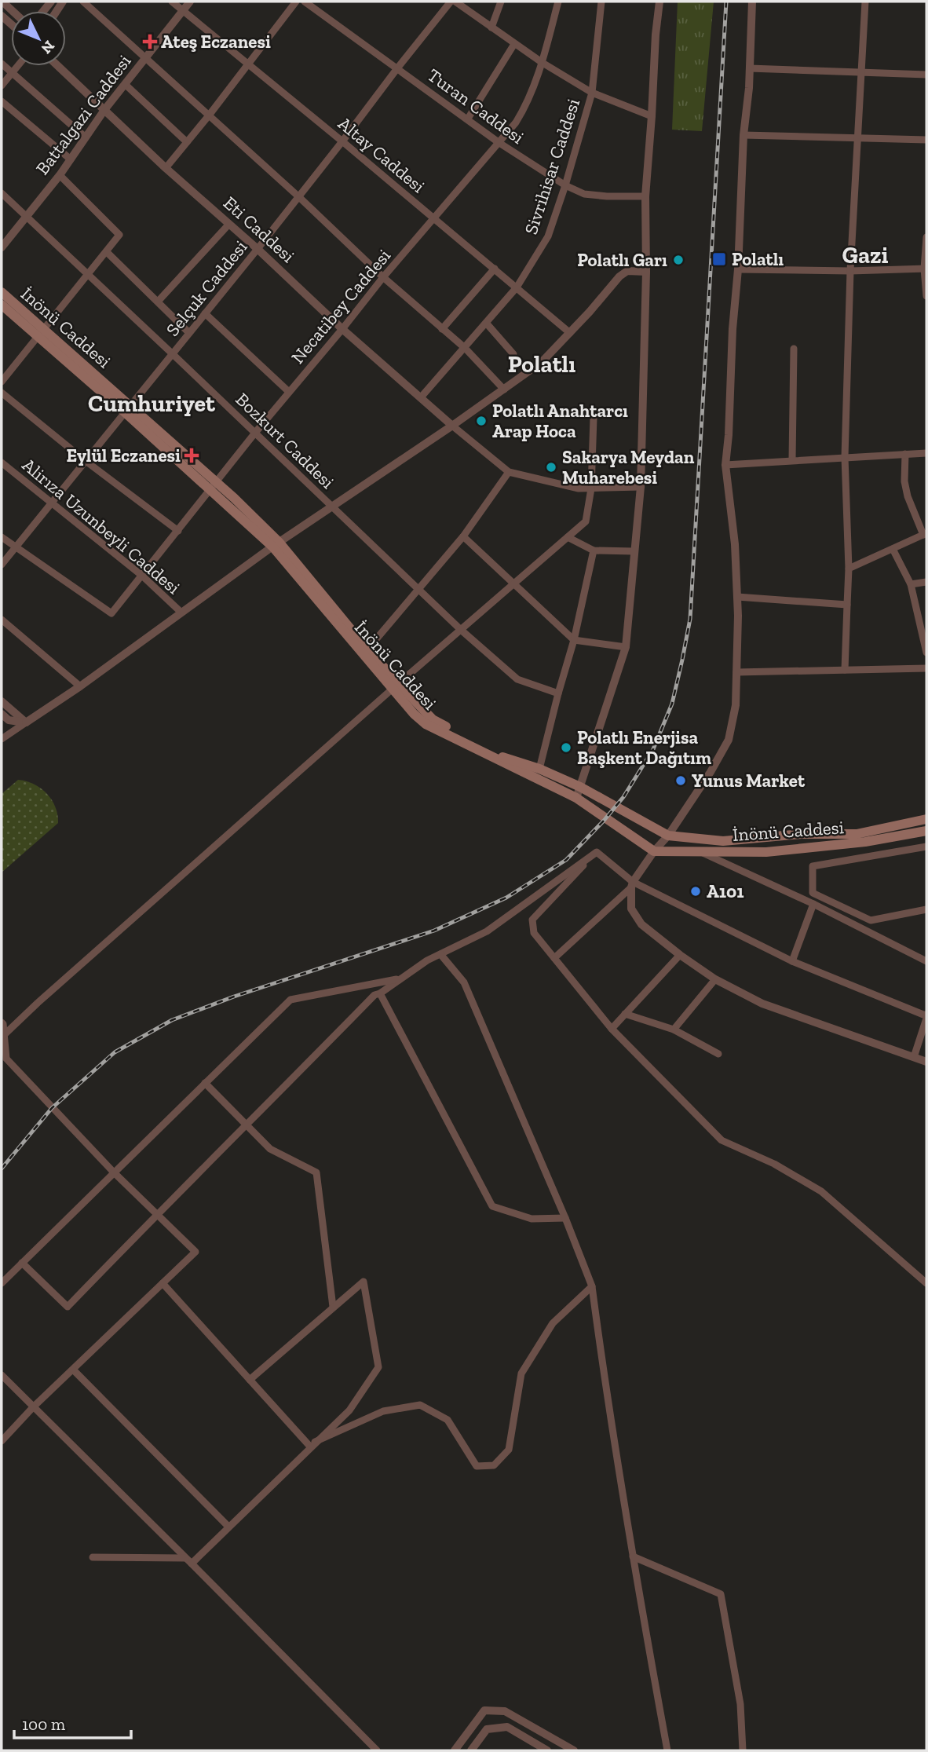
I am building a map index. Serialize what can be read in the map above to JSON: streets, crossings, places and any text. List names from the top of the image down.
{
  "streets": {
    "main road": ["İnönü Caddesi"],
    "street": [
      "Turan Caddesi",
      "Battalgazi Caddesi",
      "Altay Caddesi",
      "Sivrihisar Caddesi",
      "Eti Caddesi",
      "Selçuk Caddesi",
      "Necatibey Caddesi",
      "Bozkurt Caddesi",
      "Alirıza Uzunbeyli Caddesi"
    ]
  },
  "crossings": [
    ["Turan Caddesi", "Sivrihisar Caddesi"],
    ["Turan Caddesi", "Selçuk Caddesi"],
    ["Turan Caddesi", "Necatibey Caddesi"],
    ["Battalgazi Caddesi", "Altay Caddesi"],
    ["Battalgazi Caddesi", "Eti Caddesi"],
    ["Battalgazi Caddesi", "Bozkurt Caddesi"],
    ["Altay Caddesi", "Sivrihisar Caddesi"],
    ["Altay Caddesi", "Selçuk Caddesi"],
    ["Altay Caddesi", "Necatibey Caddesi"],
    ["Sivrihisar Caddesi", "Eti Caddesi"],
    ["Eti Caddesi", "Selçuk Caddesi"],
    ["Eti Caddesi", "Necatibey Caddesi"],
    ["Selçuk Caddesi", "Necatibey Caddesi"],
    ["Selçuk Caddesi", "İnönü Caddesi"],
    ["Selçuk Caddesi", "Bozkurt Caddesi"],
    ["Selçuk Caddesi", "Alirıza Uzunbeyli Caddesi"],
    ["Necatibey Caddesi", "İnönü Caddesi"],
    ["Necatibey Caddesi", "Bozkurt Caddesi"],
    ["Necatibey Caddesi", "Alirıza Uzunbeyli Caddesi"]
  ],
  "districts": ["Gazi", "Polatlı", "Cumhuriyet"],
  "places": {
    "health": ["Ateş Eczanesi", "Eylül Eczanesi"],
    "transit": ["Polatlı"],
    "other": [
      "Polatlı Garı",
      "Polatlı Anahtarcı Arap Hoca",
      "Sakarya Meydan Muharebesi",
      "Polatlı Enerjisa Başkent Dağıtım",
      "Yunus Market",
      "A101"
    ]
  },
  "scale_bar": "100 m",
  "north": "bottom right"
}
